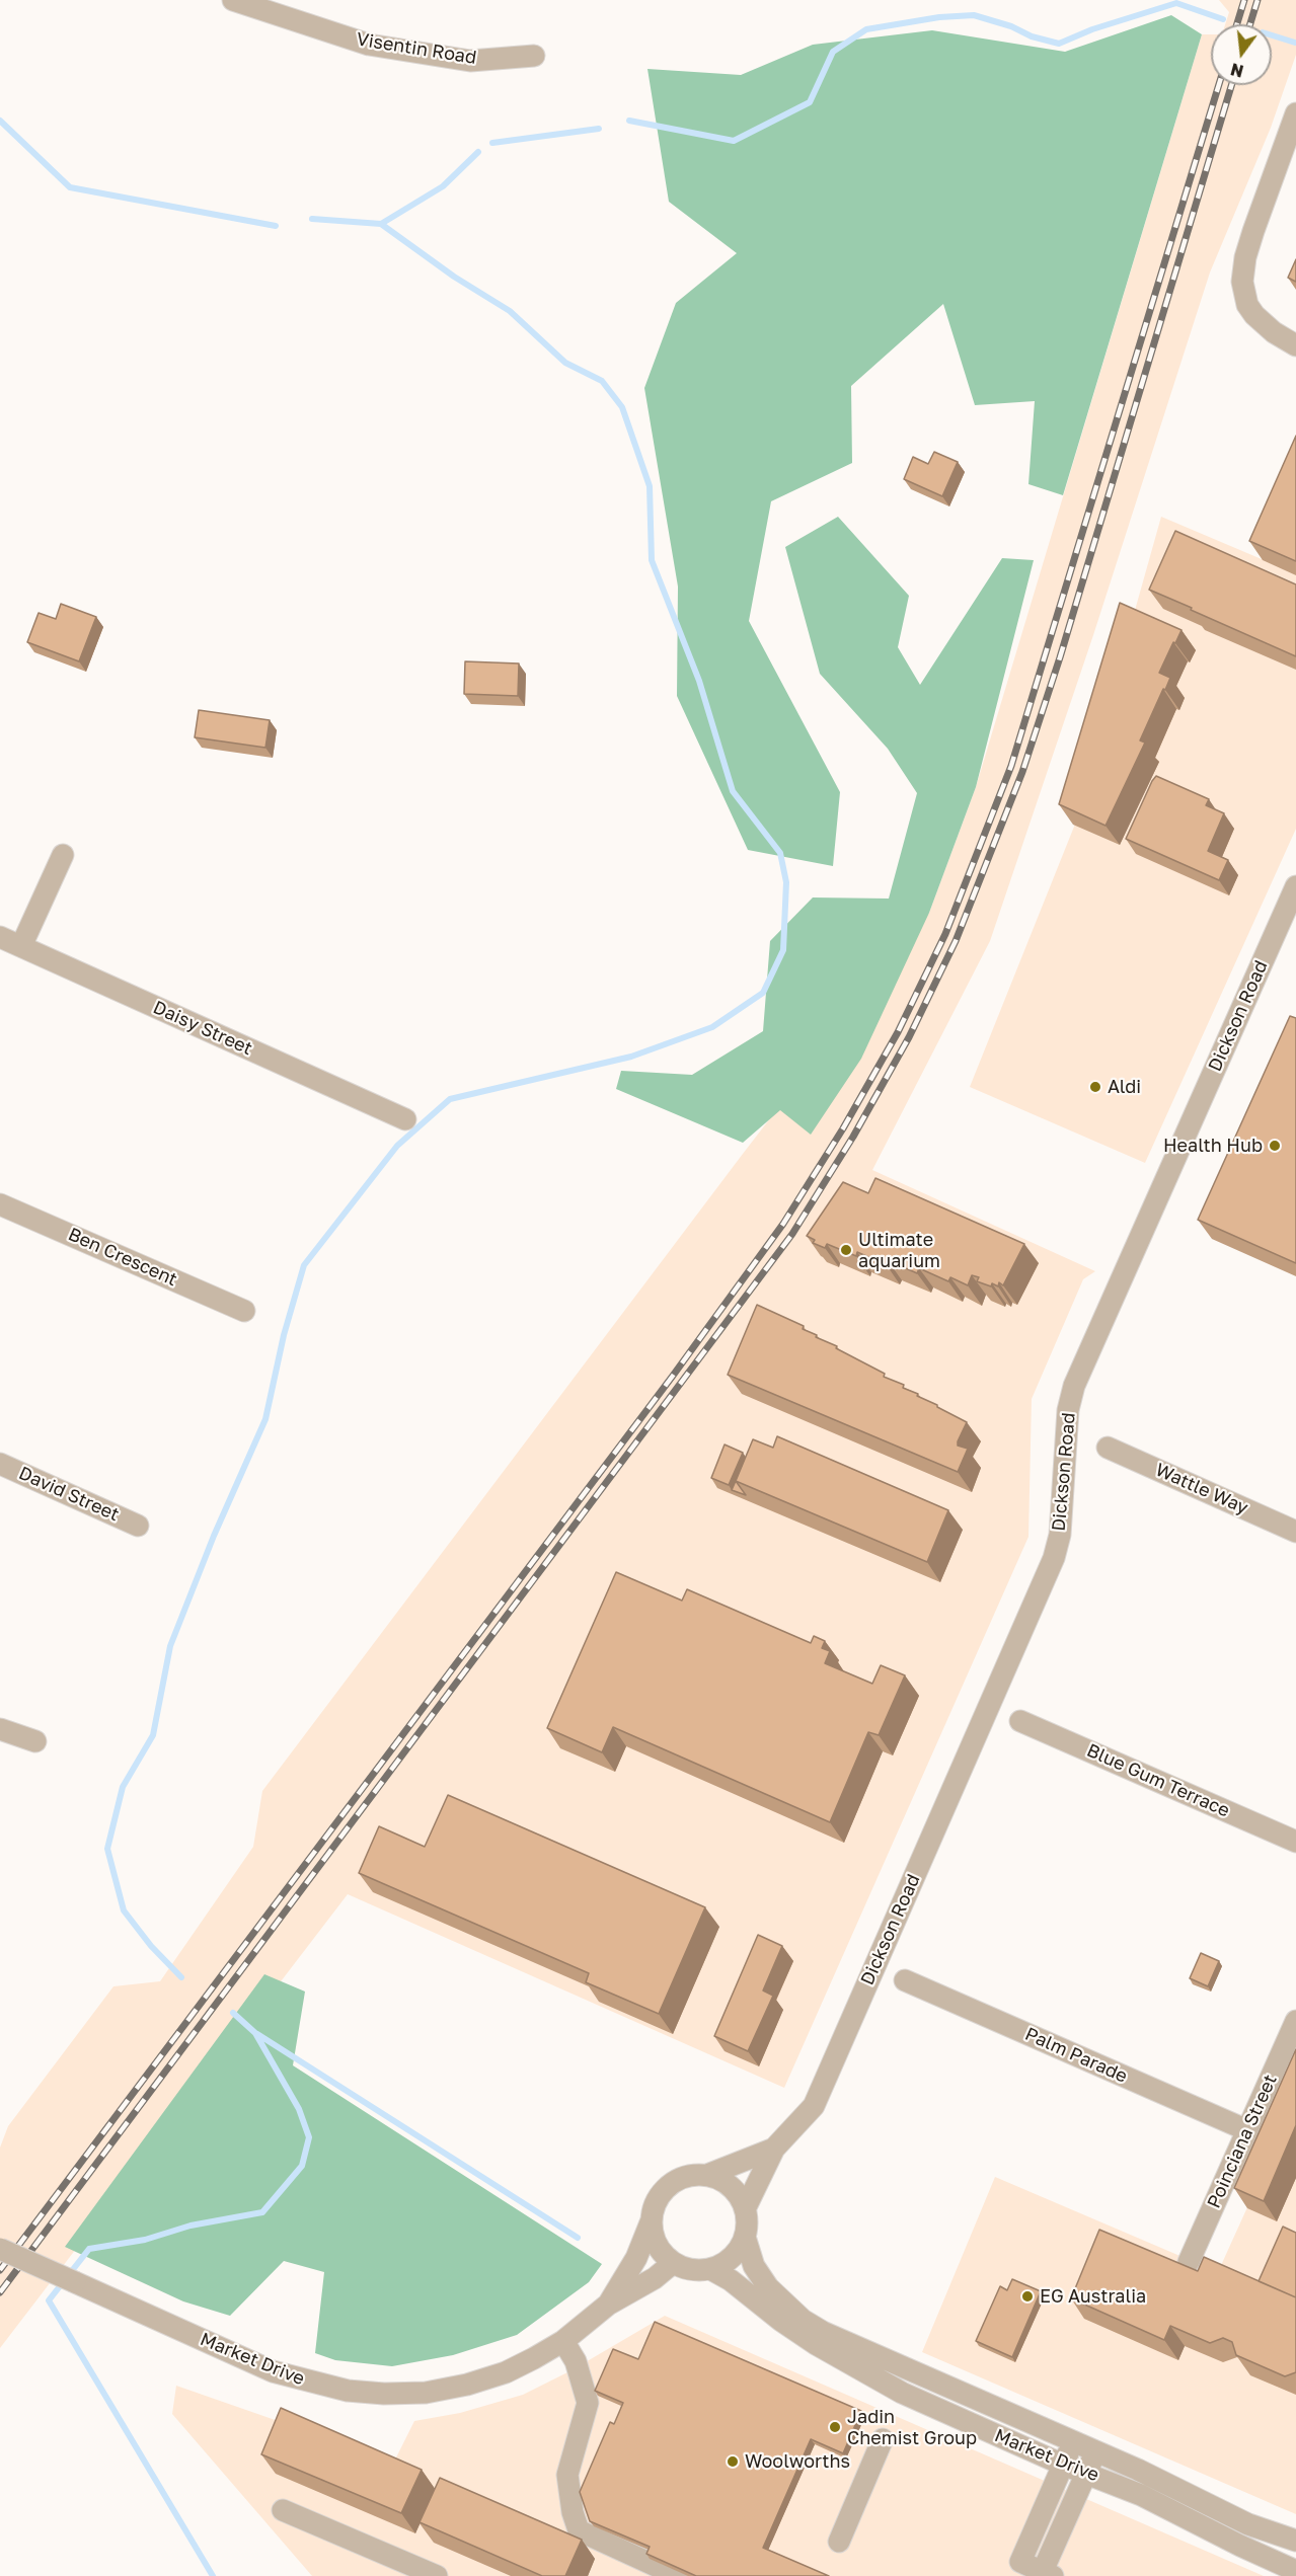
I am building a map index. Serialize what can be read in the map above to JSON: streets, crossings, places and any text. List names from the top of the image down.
{
  "streets": {
    "street": [
      "Visentin Road",
      "Dickson Road",
      "Daisy Street",
      "Ben Crescent",
      "Wattle Way",
      "David Street",
      "Blue Gum Terrace",
      "Palm Parade",
      "Poinciana Street",
      "Market Drive"
    ]
  },
  "crossings": [
    ["Dickson Road", "Market Drive"],
    ["Palm Parade", "Poinciana Street"]
  ],
  "places": [
    "Aldi",
    "Health Hub",
    "Ultimate aquarium",
    "EG Australia",
    "Jadin Chemist Group",
    "Woolworths"
  ],
  "north": "bottom"
}
